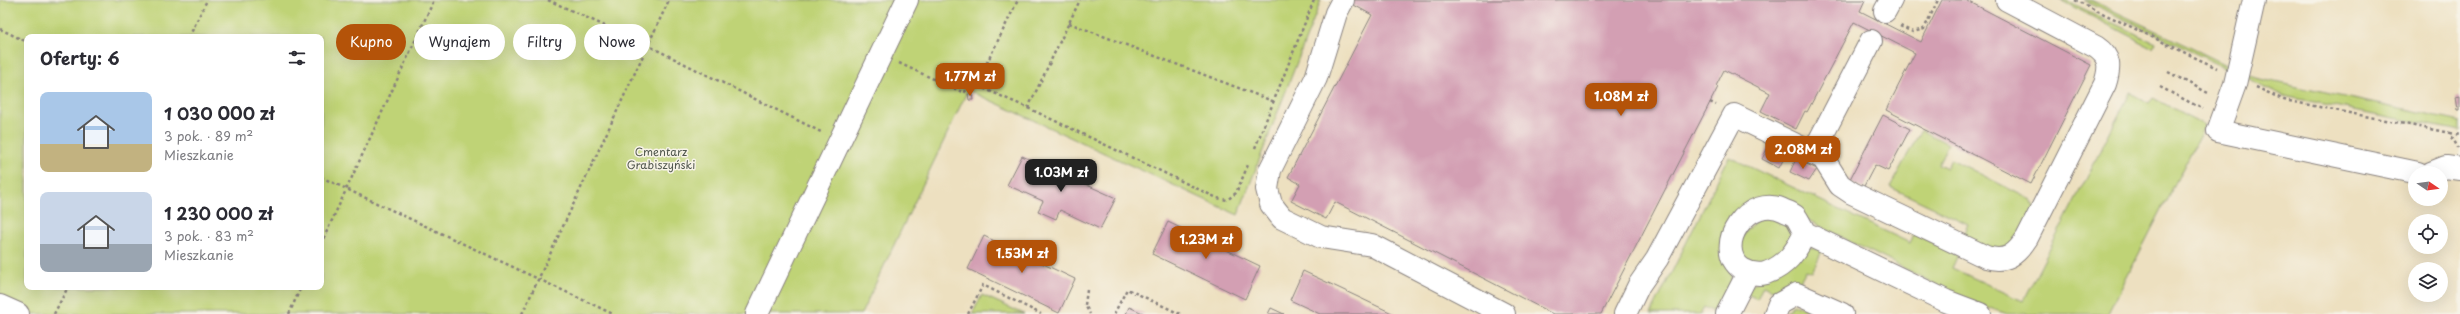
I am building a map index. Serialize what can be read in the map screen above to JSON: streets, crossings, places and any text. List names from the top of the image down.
{
  "parks": ["Cmentarz Grabiszyński"],
  "north": "right",
  "page": {
    "chip": [
      "Kupno",
      "Wynajem",
      "Filtry",
      "Nowe"
    ],
    "heading": "Oferty: 6",
    "price": [
      "1.77M zł",
      "1.08M zł",
      "2.08M zł",
      "1.03M zł",
      "1.23M zł",
      "1.53M zł"
    ],
    "list": [
      {
        "name": "1 030 000 zł",
        "note": "3 pok. · 89 m² · Mieszkanie"
      },
      {
        "name": "1 230 000 zł",
        "note": "3 pok. · 83 m² · Mieszkanie"
      }
    ]
  }
}
